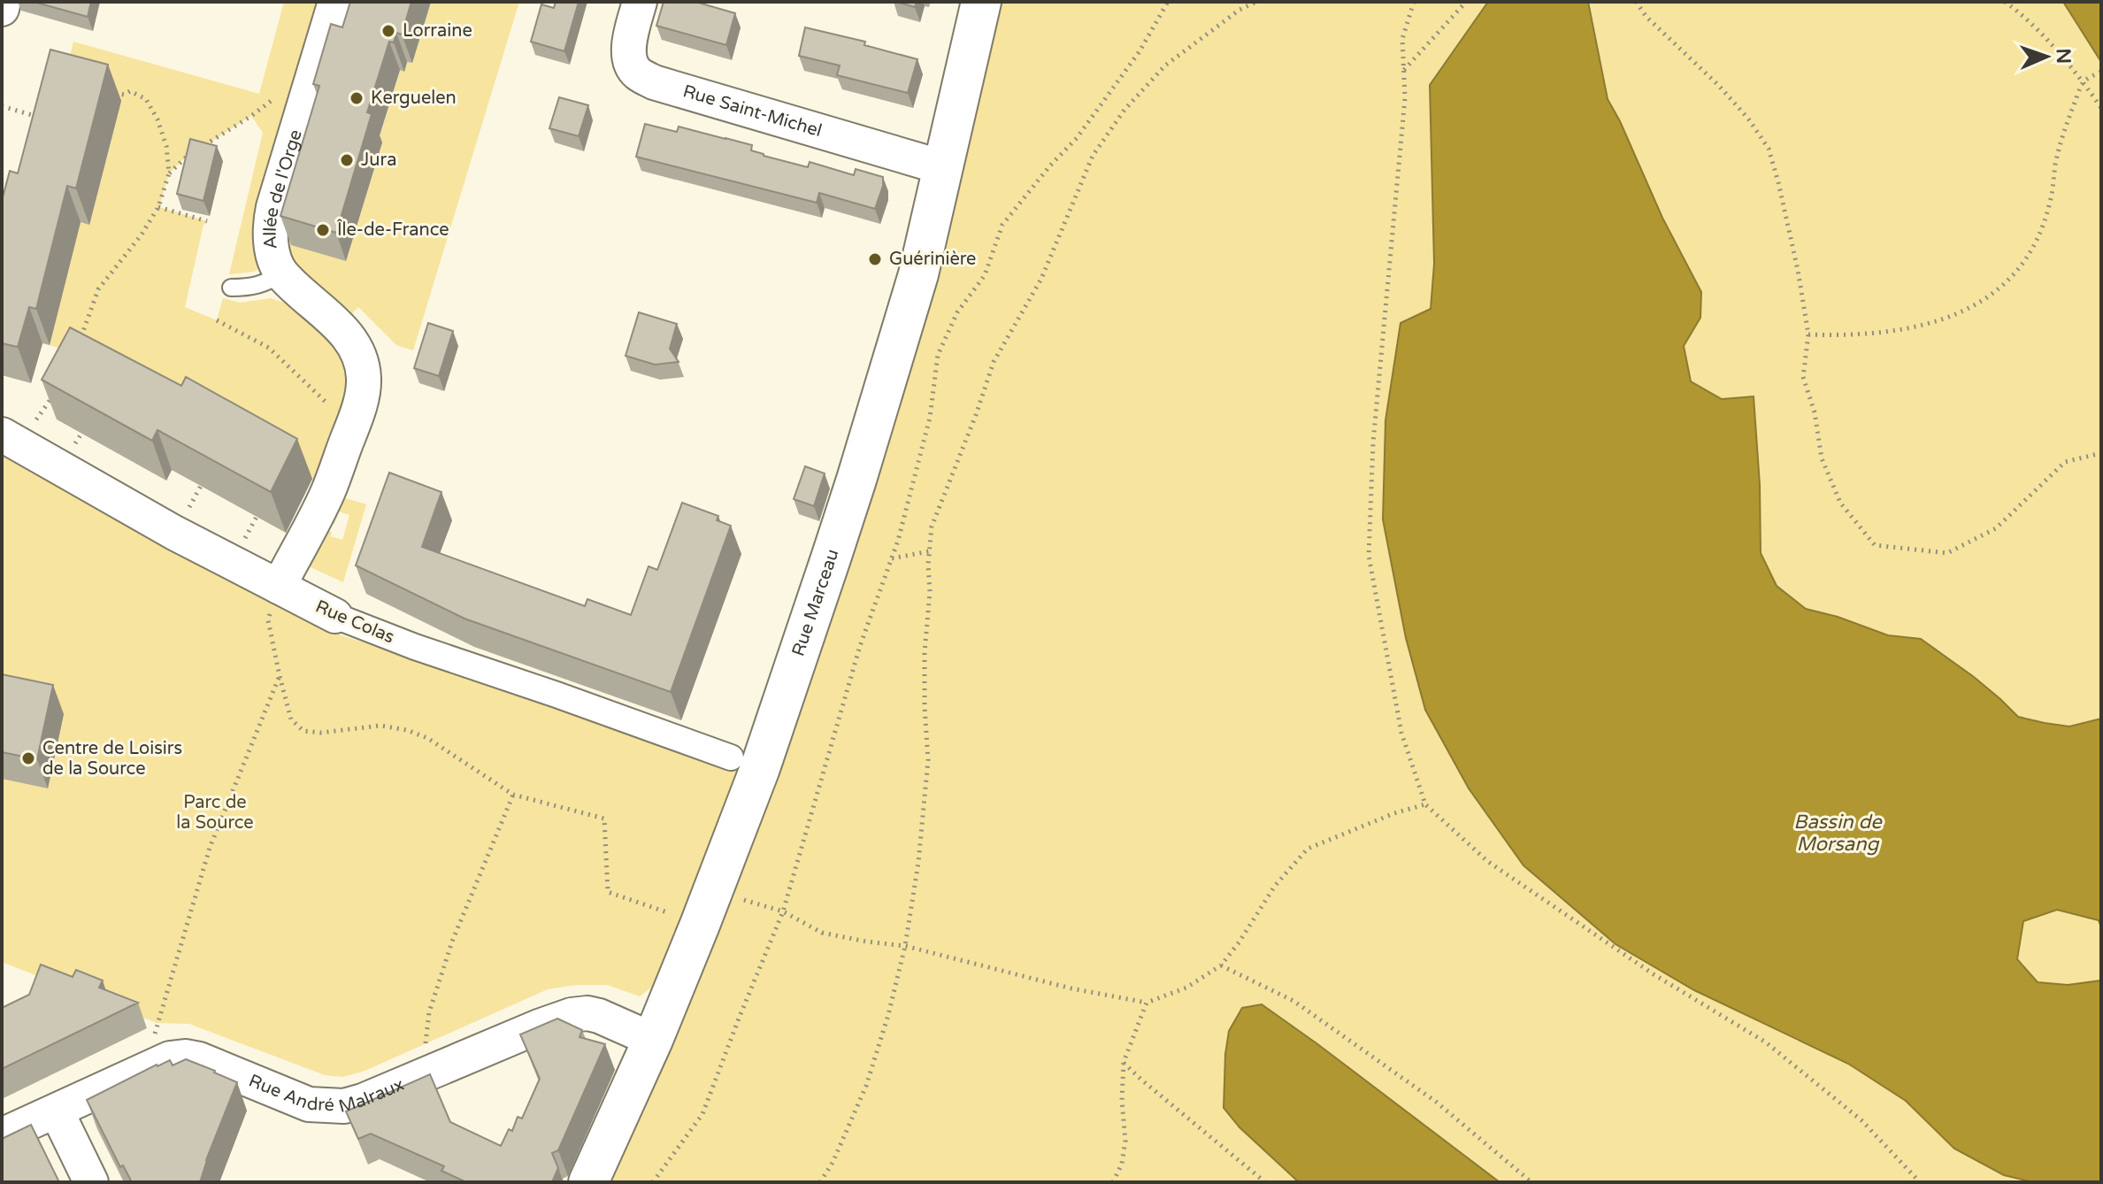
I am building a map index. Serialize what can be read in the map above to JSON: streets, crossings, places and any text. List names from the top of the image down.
{
  "streets": {
    "main road": ["Rue Marceau"],
    "street": [
      "Rue Saint-Michel",
      "Allée de l'Orge",
      "Rue Colas",
      "Rue André Malraux"
    ]
  },
  "crossings": [
    ["Rue Saint-Michel", "Rue Marceau"],
    ["Allée de l'Orge", "Rue Colas"],
    ["Rue Marceau", "Rue André Malraux"]
  ],
  "water": ["Bassin de Morsang"],
  "parks": ["Parc de la Source"],
  "places": [
    "Lorraine",
    "Kerguelen",
    "Jura",
    "Île-de-France",
    "Guérinière",
    "Centre de Loisirs de la Source"
  ],
  "north": "right"
}
